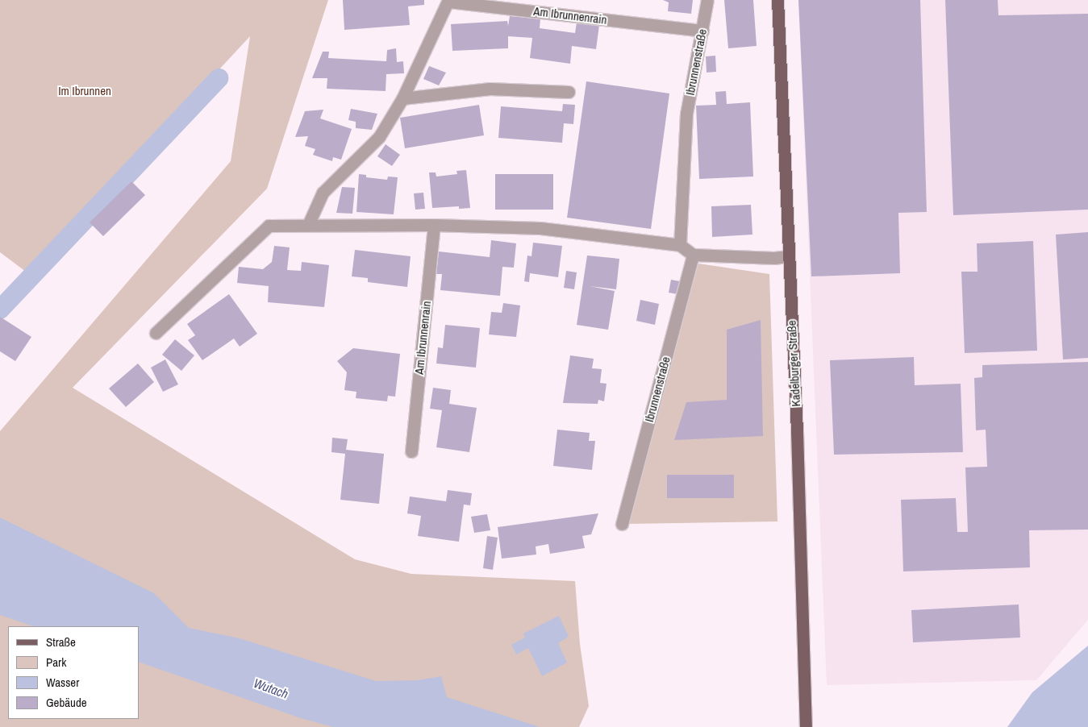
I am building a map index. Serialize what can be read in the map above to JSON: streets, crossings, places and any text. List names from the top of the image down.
{
  "streets": {
    "main road": ["Kadelburger Straße"],
    "street": ["Am Ibrunnenrain", "Ibrunnenstraße"]
  },
  "crossings": [
    ["Am Ibrunnenrain", "Ibrunnenstraße"]
  ],
  "water": ["Wutach"],
  "parks": ["Im Ibrunnen"],
  "legend": [
    "Straße",
    "Park",
    "Wasser",
    "Gebäude"
  ]
}
